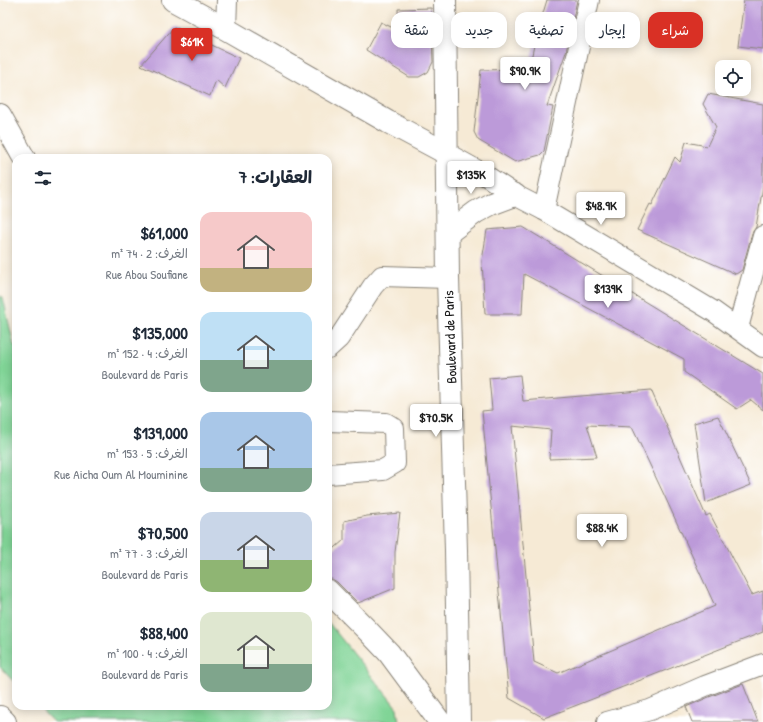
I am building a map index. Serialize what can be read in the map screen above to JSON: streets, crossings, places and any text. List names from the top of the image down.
{
  "streets": {
    "main road": ["Boulevard de Paris"]
  },
  "page": {
    "chip": [
      "شراء",
      "إيجار",
      "تصفية",
      "جديد",
      "شقة"
    ],
    "price": [
      "$61K",
      "$90.9K",
      "$135K",
      "$48.9K",
      "$139K",
      "$70.5K",
      "$88.4K"
    ],
    "heading": "العقارات: 7",
    "list": [
      {
        "name": "$61,000",
        "note": "الغرف: 2 · 74 m² · Rue Abou Soufiane"
      },
      {
        "name": "$135,000",
        "note": "الغرف: 4 · 152 m² · Boulevard de Paris"
      },
      {
        "name": "$139,000",
        "note": "الغرف: 5 · 153 m² · Rue Aicha Oum Al Mouminine"
      },
      {
        "name": "$70,500",
        "note": "الغرف: 3 · 77 m² · Boulevard de Paris"
      },
      {
        "name": "$88,400",
        "note": "الغرف: 4 · 100 m² · Boulevard de Paris"
      }
    ]
  }
}
